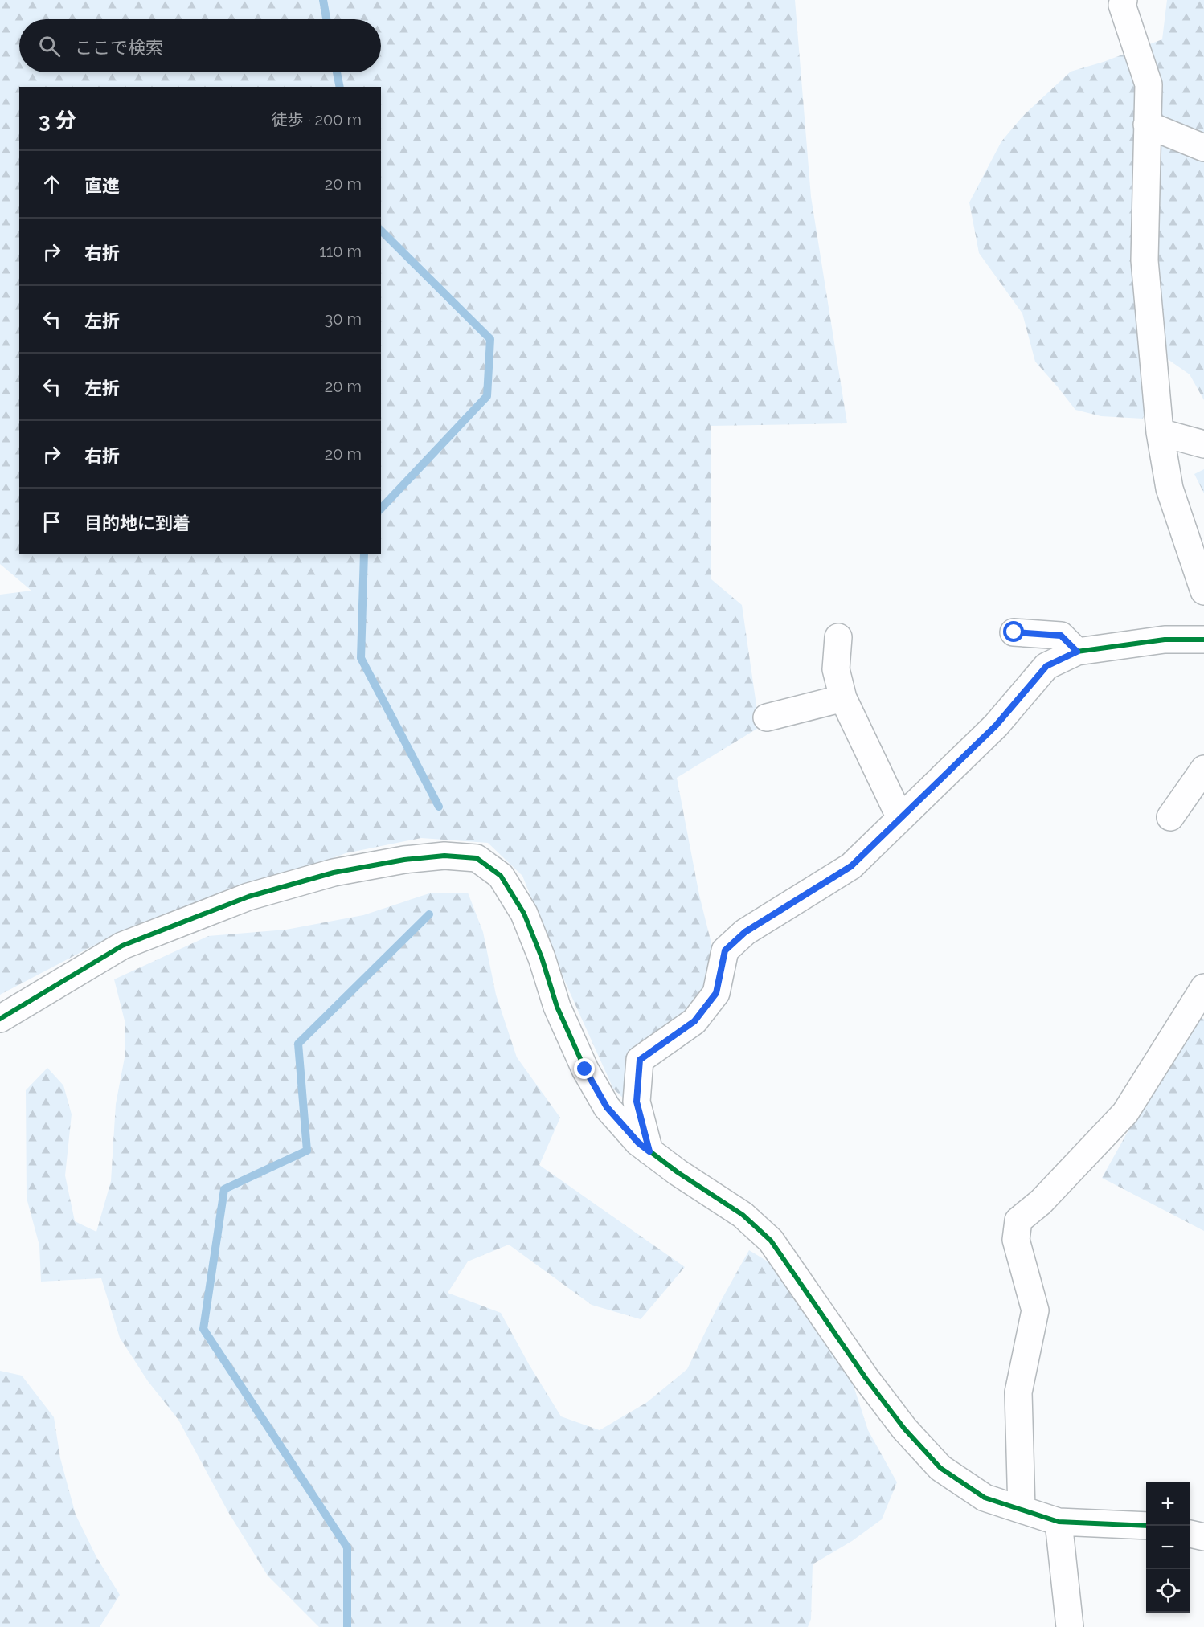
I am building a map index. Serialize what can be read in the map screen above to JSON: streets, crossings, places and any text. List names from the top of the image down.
{
  "page": {
    "search": "ここで検索",
    "heading": ["3 分", "徒歩 · 200 m"],
    "list": [
      ["直進", "20 m"],
      ["右折", "110 m"],
      ["左折", "30 m"],
      ["左折", "20 m"],
      ["右折", "20 m"],
      "目的地に到着"
    ],
    "map_buttons": ["+", "−"]
  }
}
